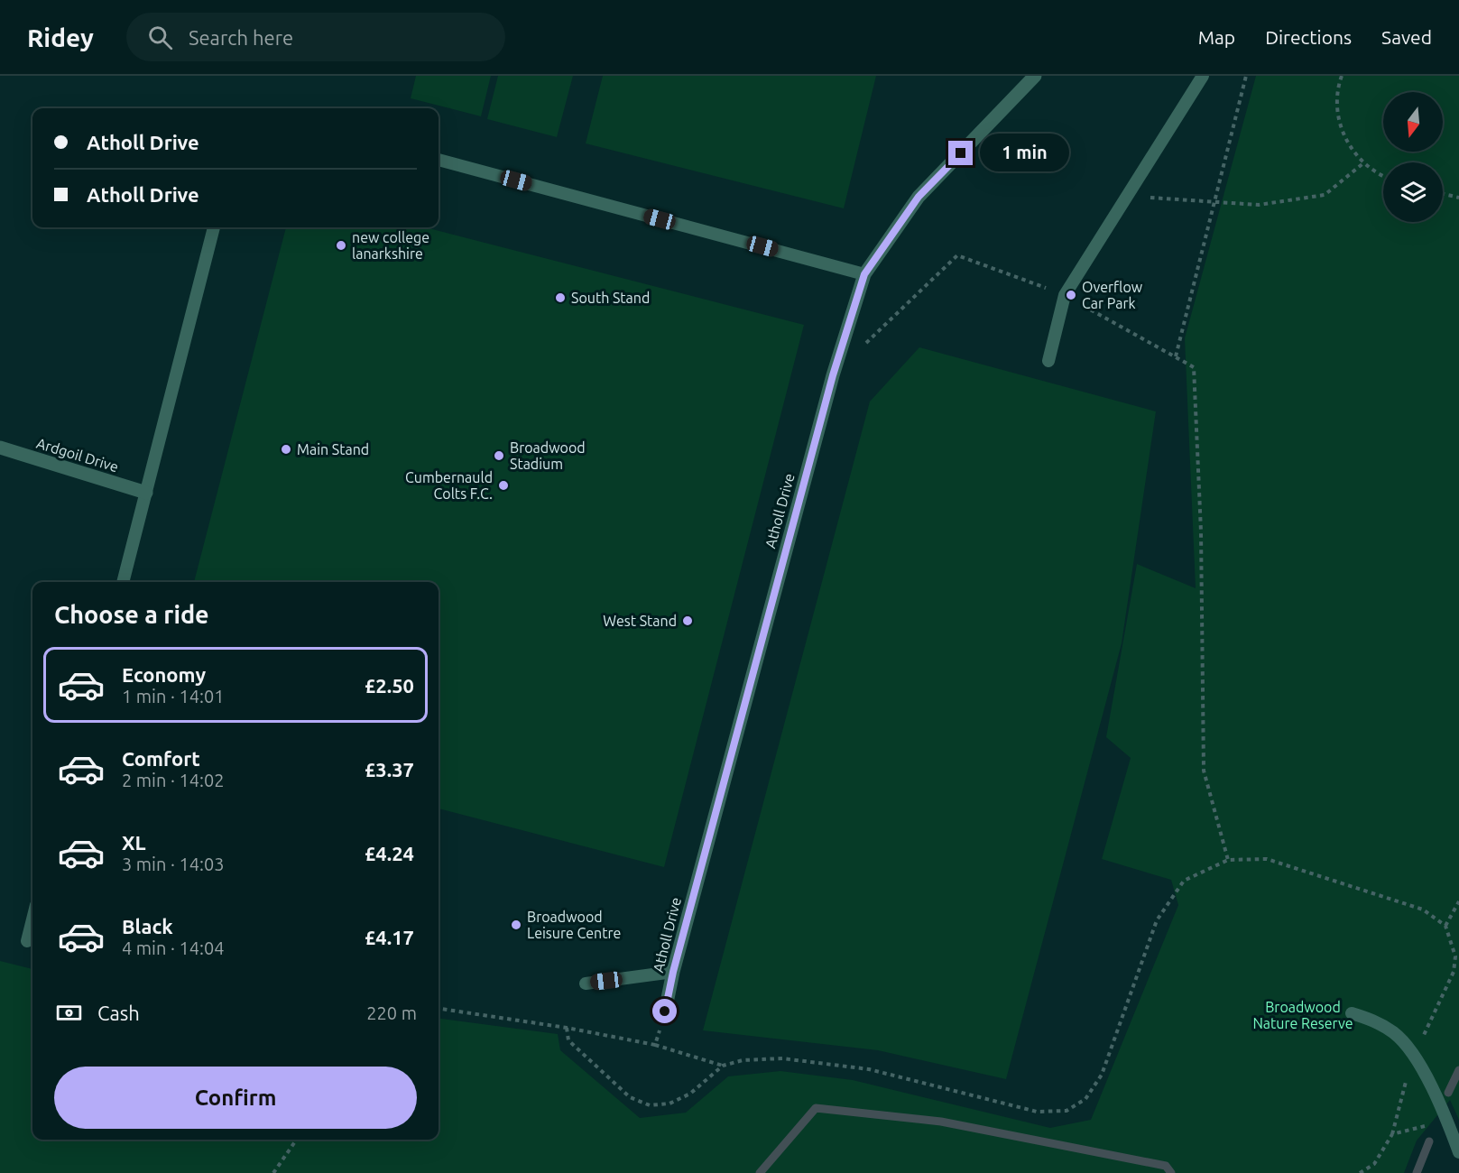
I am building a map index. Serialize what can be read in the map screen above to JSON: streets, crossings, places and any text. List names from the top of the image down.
{
  "streets": {
    "street": ["Ardgoil Drive", "Atholl Drive"]
  },
  "parks": ["Broadwood Nature Reserve"],
  "places": [
    "new college lanarkshire",
    "Overflow Car Park",
    "South Stand",
    "Main Stand",
    "Broadwood Stadium",
    "Cumbernauld Colts F.C.",
    "West Stand",
    "Broadwood Leisure Centre"
  ],
  "north": "bottom",
  "page": {
    "header": "Ridey",
    "search": "Search here",
    "nav": ["Map", "Directions", "Saved"],
    "banner": ["Atholl Drive", "Atholl Drive"],
    "bubble": "1 min",
    "heading": "Choose a ride",
    "list": [
      {
        "name": "Economy",
        "note": "1 min · 14:01",
        "value": "£2.50"
      },
      {
        "name": "Comfort",
        "note": "2 min · 14:02",
        "value": "£3.37"
      },
      {
        "name": "XL",
        "note": "3 min · 14:03",
        "value": "£4.24"
      },
      {
        "name": "Black",
        "note": "4 min · 14:04",
        "value": "£4.17"
      }
    ],
    "pay": ["Cash", "220 m"],
    "buttons": "Confirm"
  }
}
